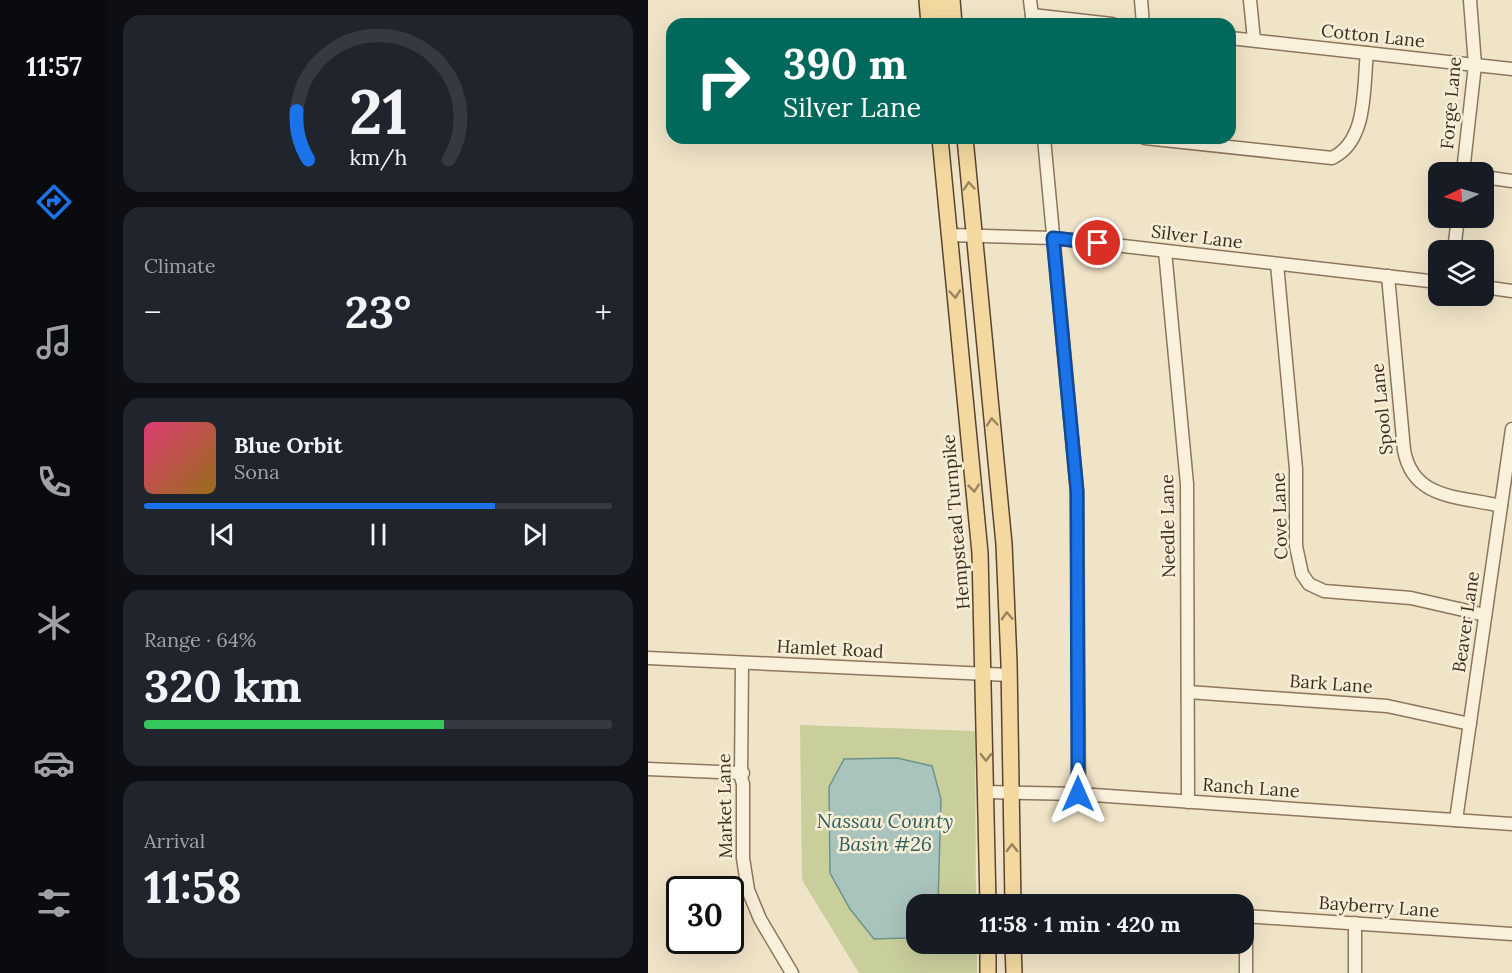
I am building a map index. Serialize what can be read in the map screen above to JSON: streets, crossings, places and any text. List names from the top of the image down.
{
  "streets": {
    "main road": ["Hempstead Turnpike"],
    "street": [
      "Cotton Lane",
      "Forge Lane",
      "Silver Lane",
      "Spool Lane",
      "Cove Lane",
      "Needle Lane",
      "Beaver Lane",
      "Hamlet Road",
      "Bark Lane",
      "Ranch Lane",
      "Market Lane",
      "Bayberry Lane"
    ]
  },
  "crossings": [
    ["Cotton Lane", "Forge Lane"],
    ["Silver Lane", "Spool Lane"],
    ["Silver Lane", "Cove Lane"],
    ["Silver Lane", "Hempstead Turnpike"],
    ["Silver Lane", "Needle Lane"],
    ["Spool Lane", "Beaver Lane"],
    ["Cove Lane", "Beaver Lane"],
    ["Hempstead Turnpike", "Hamlet Road"],
    ["Hempstead Turnpike", "Ranch Lane"],
    ["Needle Lane", "Bark Lane"],
    ["Needle Lane", "Ranch Lane"],
    ["Beaver Lane", "Bark Lane"],
    ["Beaver Lane", "Ranch Lane"],
    ["Hamlet Road", "Market Lane"]
  ],
  "water": ["Nassau County Basin #26"],
  "north": "left",
  "page": {
    "tabs": "11:57",
    "turn": ["390 m", "Silver Lane"],
    "tile": [
      "Climate",
      ["Range · 64%", "320 km"],
      ["Arrival", "11:58"]
    ],
    "heat": ["−", "23°", "+"],
    "song": ["Blue Orbit", "Sona"],
    "limit": "30",
    "trip": "11:58 · 1 min · 420 m",
    "gauge": ["21", "km/h"]
  }
}
